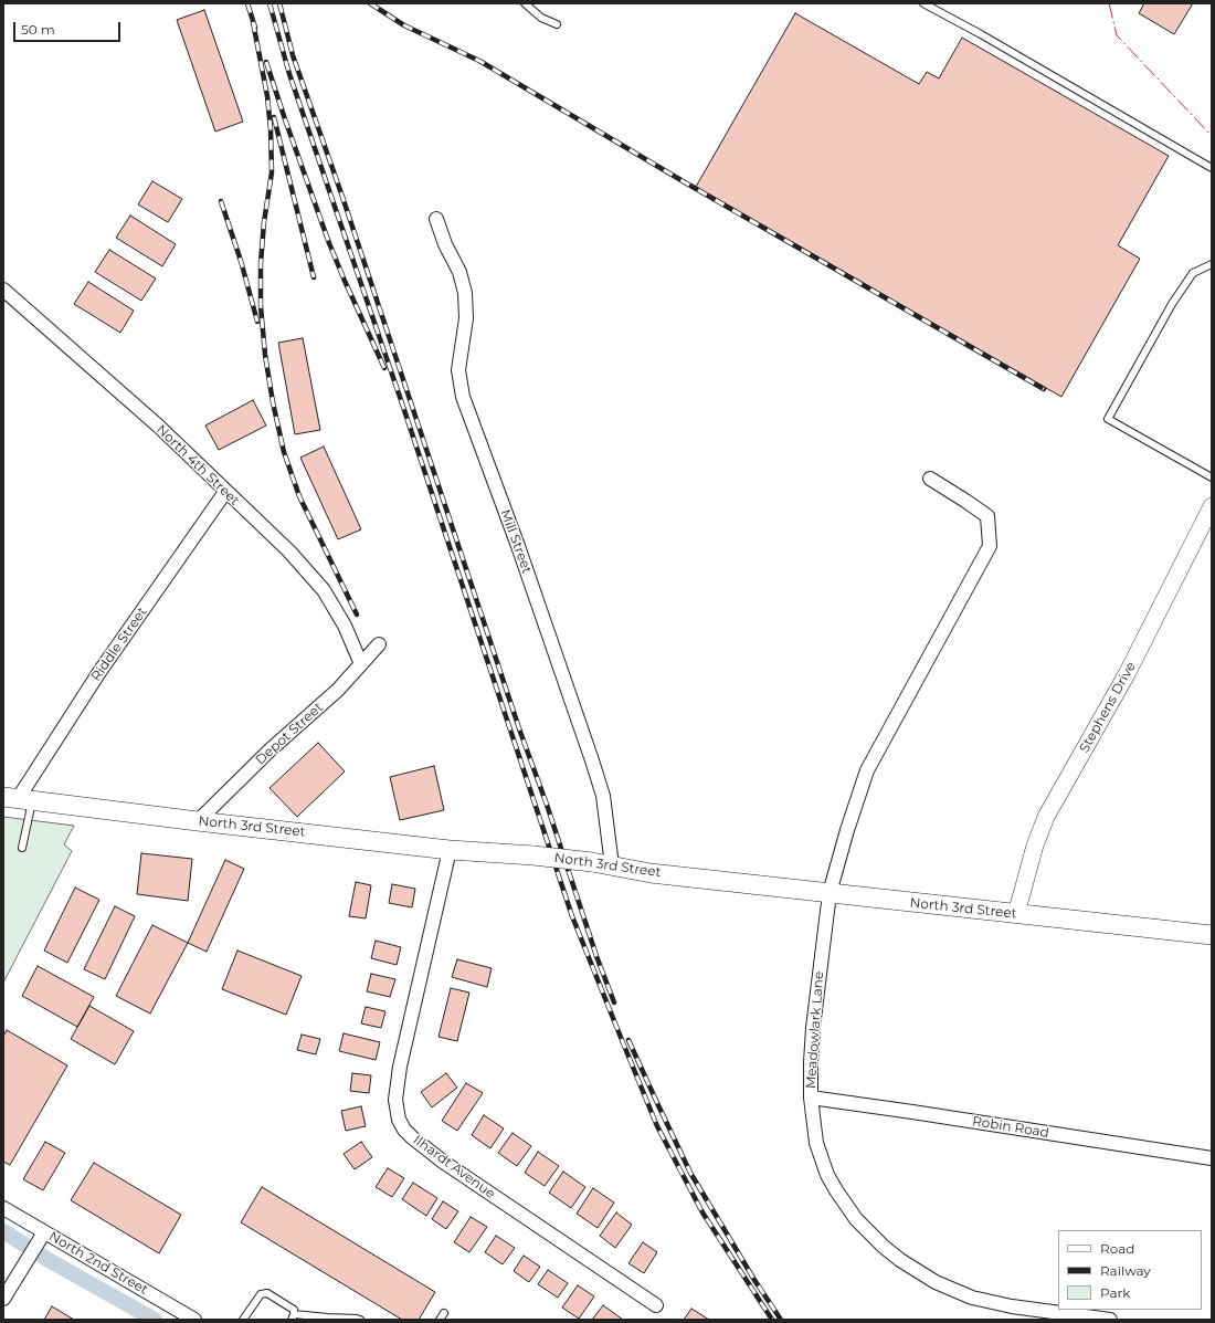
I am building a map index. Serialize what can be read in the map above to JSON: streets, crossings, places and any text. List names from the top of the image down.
{
  "streets": {
    "main road": ["North 3rd Street"],
    "street": [
      "North 4th Street",
      "Mill Street",
      "Riddle Street",
      "Stephens Drive",
      "Depot Street",
      "Meadowlark Lane",
      "Robin Road",
      "Ilhardt Avenue",
      "North 2nd Street"
    ]
  },
  "crossings": [
    ["North 4th Street", "Riddle Street"],
    ["North 4th Street", "Depot Street"],
    ["Mill Street", "North 3rd Street"],
    ["Riddle Street", "North 3rd Street"],
    ["Stephens Drive", "North 3rd Street"],
    ["Depot Street", "North 3rd Street"],
    ["North 3rd Street", "Meadowlark Lane"],
    ["North 3rd Street", "Ilhardt Avenue"],
    ["Meadowlark Lane", "Robin Road"]
  ],
  "legend": ["Road", "Railway", "Park"],
  "scale_bar": "50 m"
}
